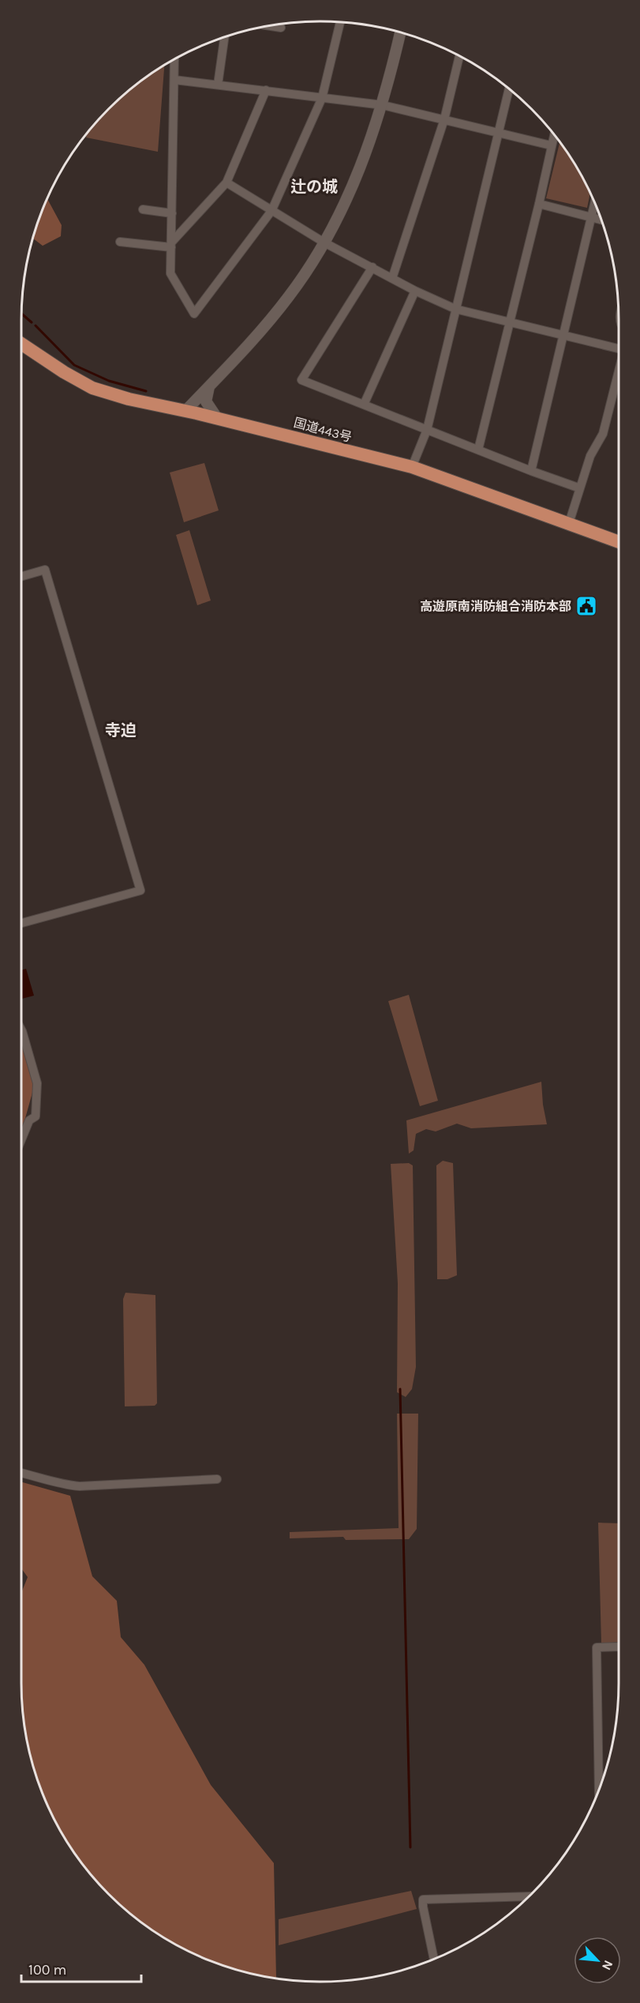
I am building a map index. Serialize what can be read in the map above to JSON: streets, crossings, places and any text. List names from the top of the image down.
{
  "streets": {
    "highway": ["国道443号"]
  },
  "districts": ["辻の城", "寺迫"],
  "places": {
    "public building": ["高遊原南消防組合消防本部"]
  },
  "scale_bar": "100 m",
  "north": "bottom right"
}
